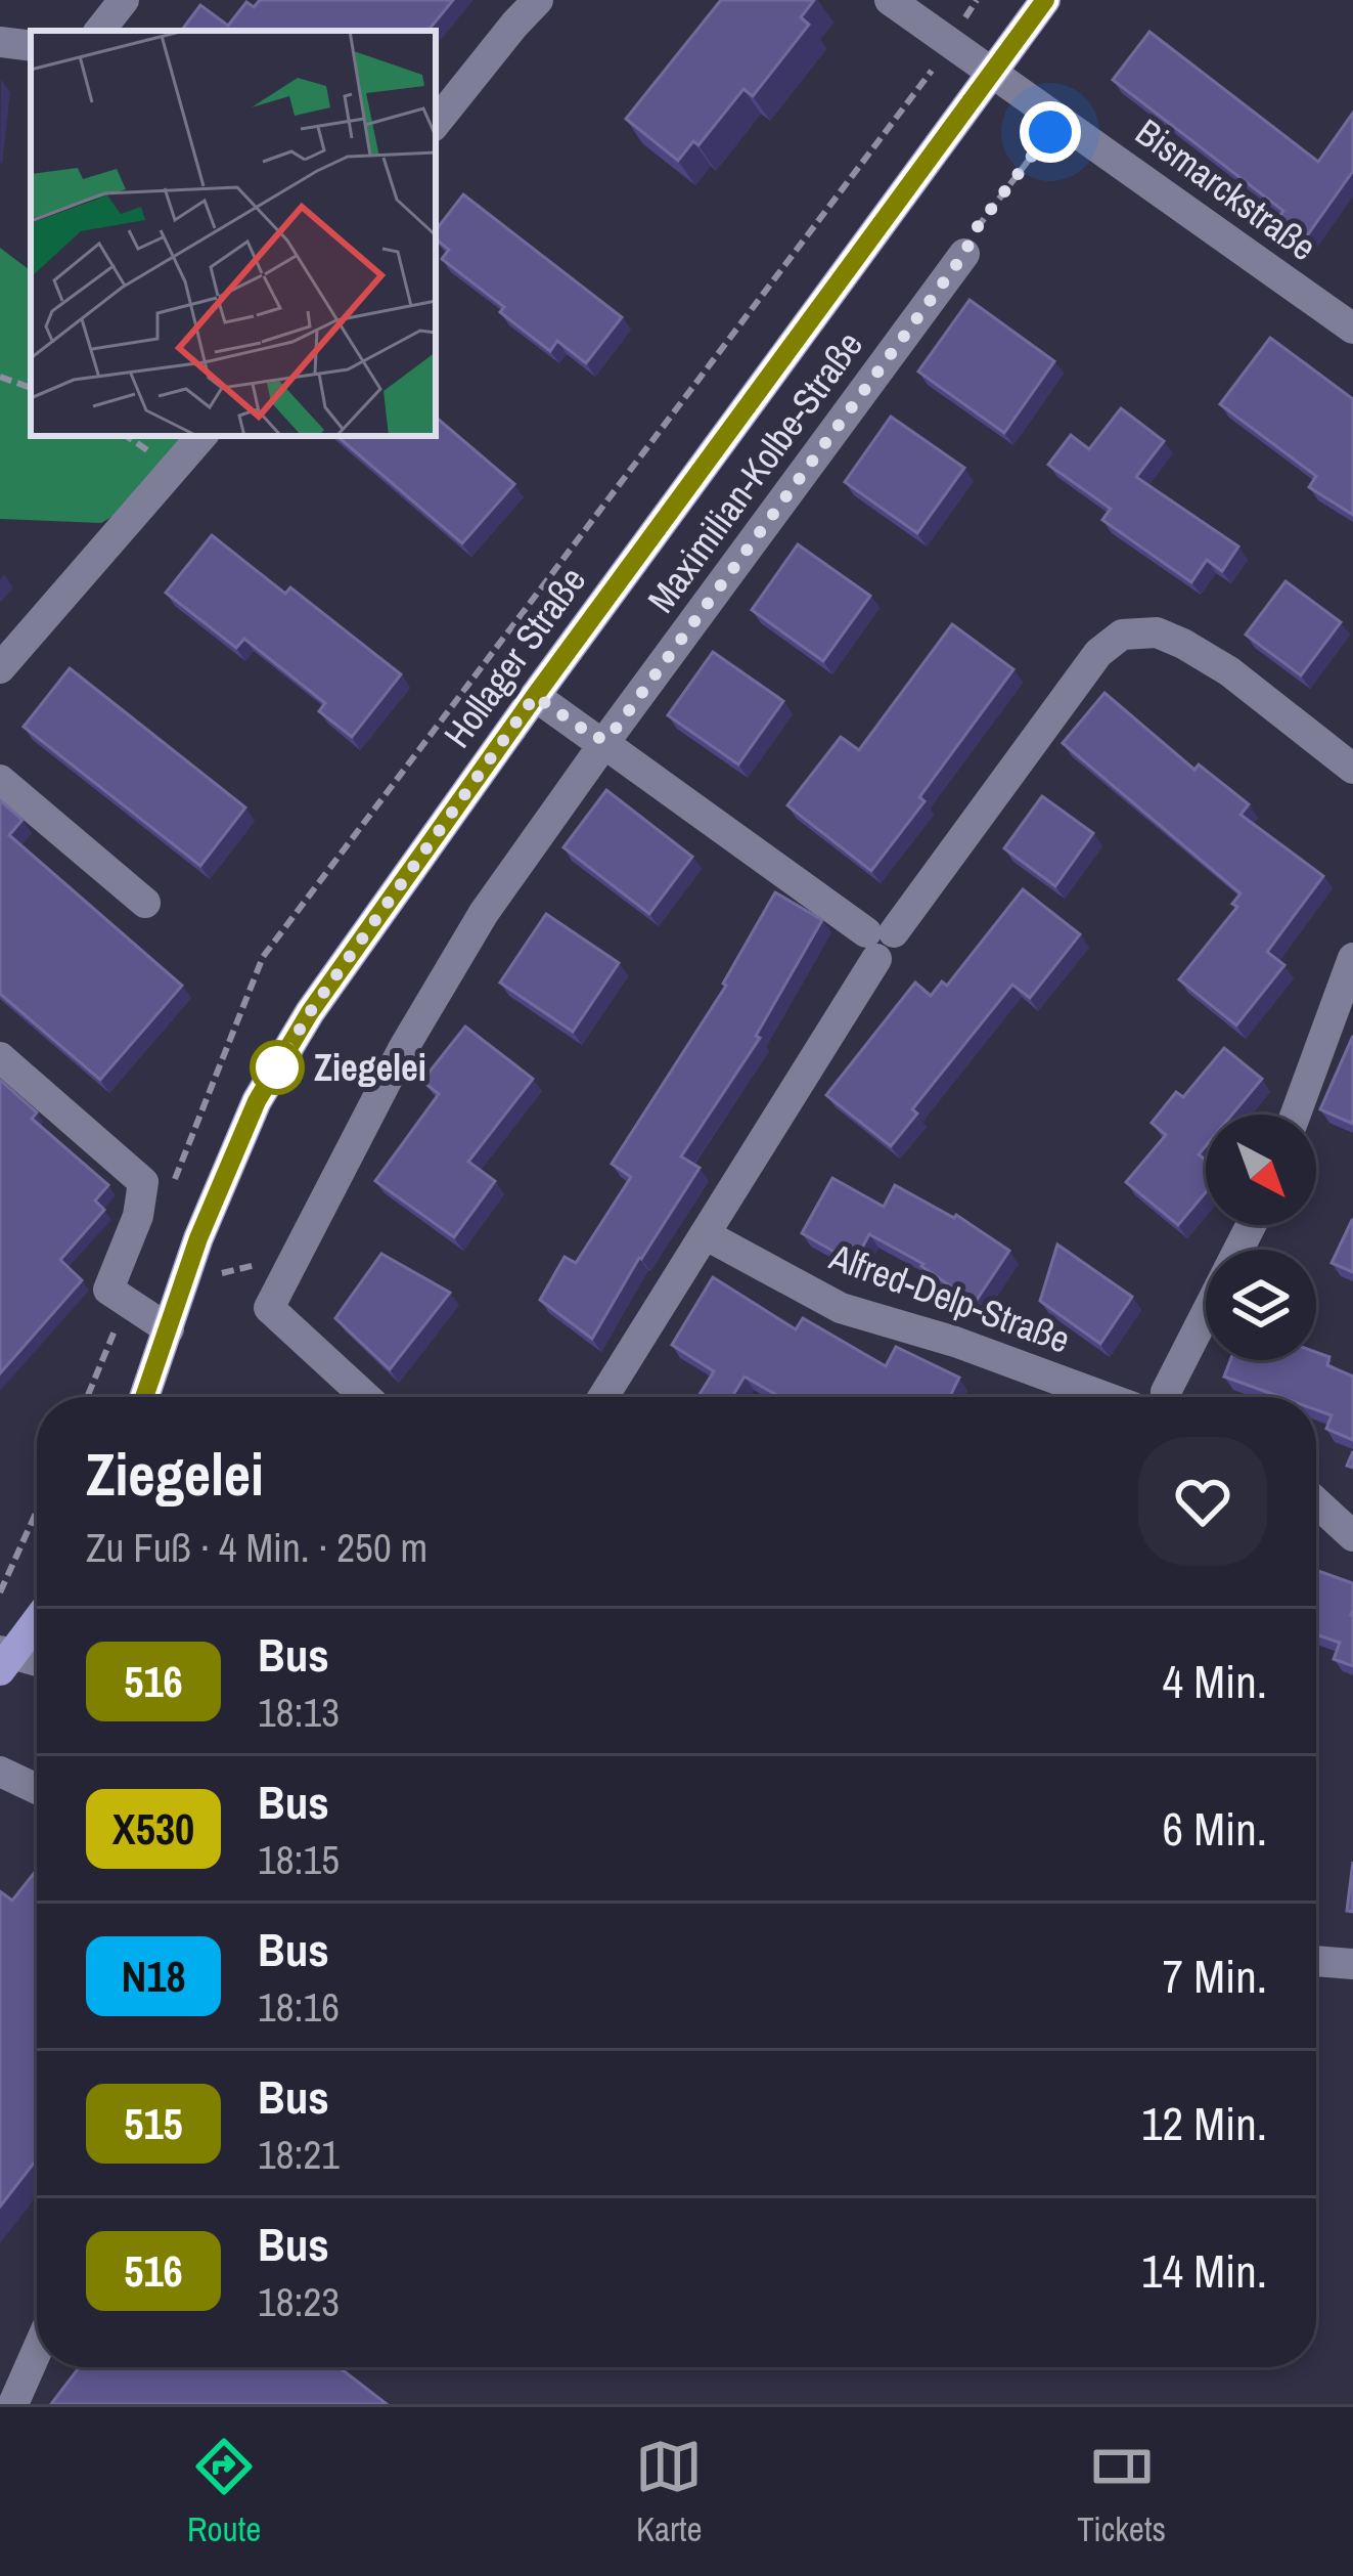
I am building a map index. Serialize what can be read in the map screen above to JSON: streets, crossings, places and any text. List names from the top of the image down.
{
  "streets": {
    "main road": ["Hollager Straße"],
    "street": ["Bismarckstraße", "Maximilian-Kolbe-Straße", "Alfred-Delp-Straße"]
  },
  "crossings": [
    ["Bismarckstraße", "Hollager Straße"]
  ],
  "places": ["Ziegelei"],
  "lines": ["bus line 516"],
  "north": "bottom right",
  "page": {
    "heading": ["Ziegelei", "Zu Fuß · 4 Min. · 250 m"],
    "list": [
      {
        "mark": "516",
        "name": "Bus",
        "note": "18:13",
        "value": "4 Min."
      },
      {
        "mark": "X530",
        "name": "Bus",
        "note": "18:15",
        "value": "6 Min."
      },
      {
        "mark": "N18",
        "name": "Bus",
        "note": "18:16",
        "value": "7 Min."
      },
      {
        "mark": "515",
        "name": "Bus",
        "note": "18:21",
        "value": "12 Min."
      },
      {
        "mark": "516",
        "name": "Bus",
        "note": "18:23",
        "value": "14 Min."
      }
    ],
    "tabs": ["Route", "Karte", "Tickets"]
  }
}
